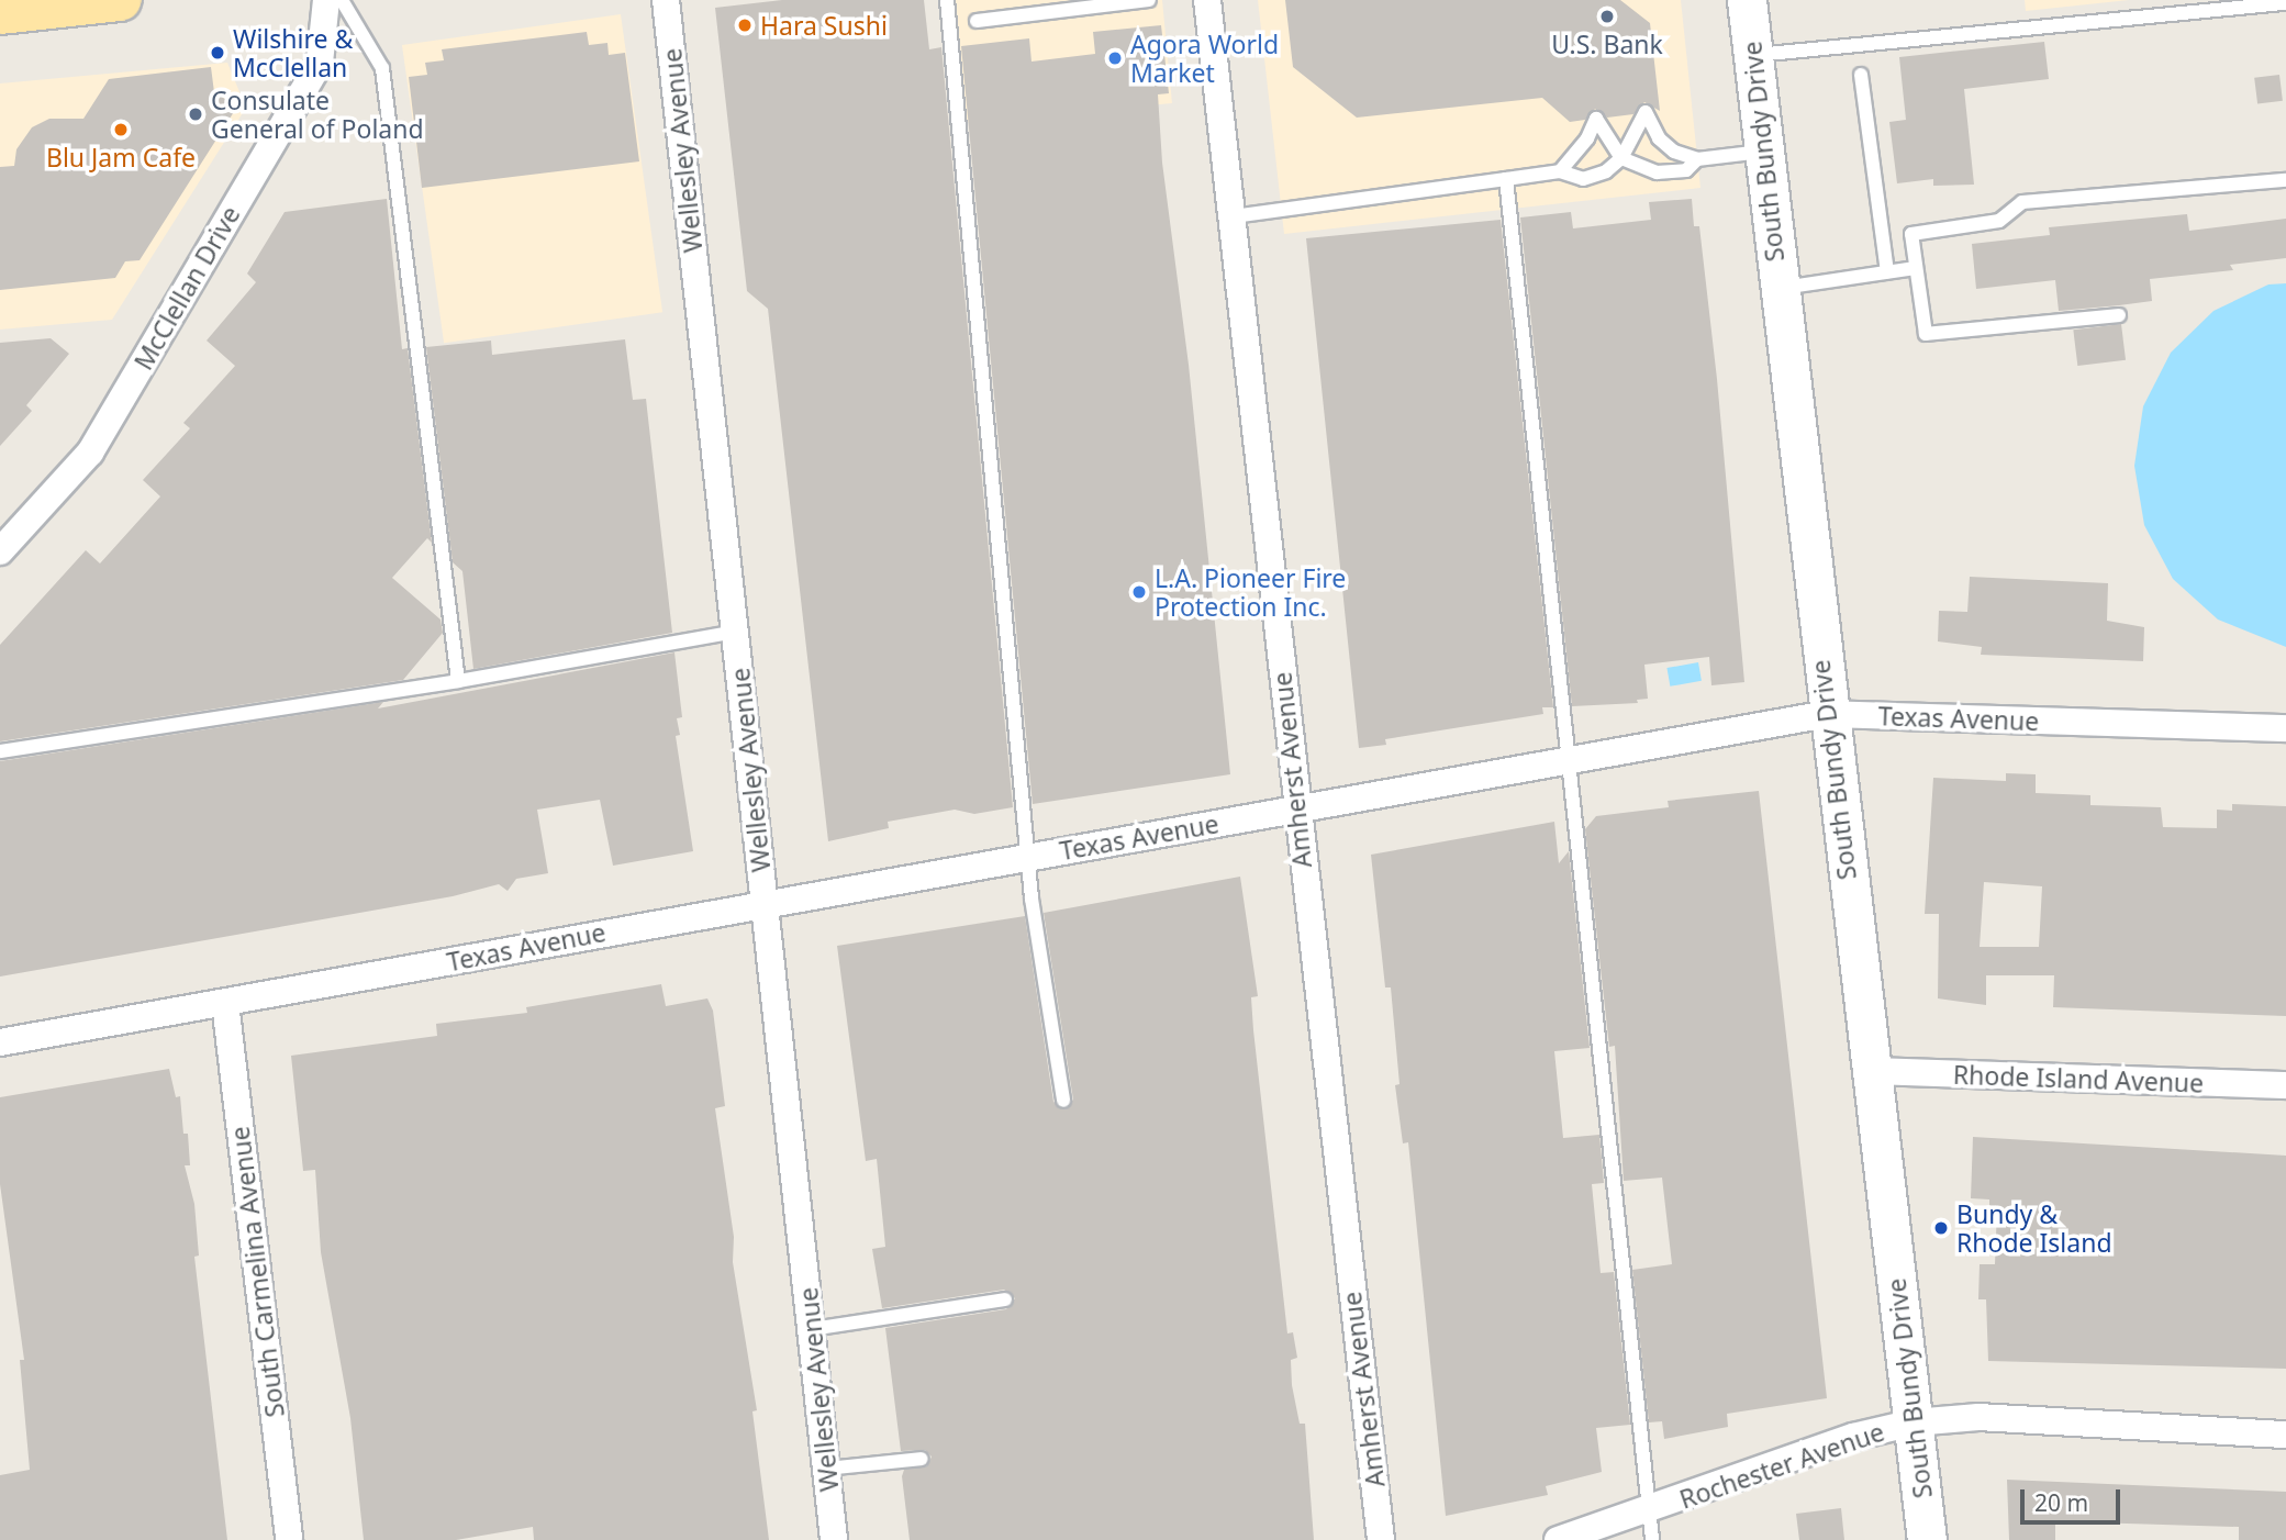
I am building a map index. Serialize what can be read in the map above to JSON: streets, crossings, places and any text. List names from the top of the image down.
{
  "streets": {
    "main road": ["South Bundy Drive"],
    "street": [
      "Wellesley Avenue",
      "McClellan Drive",
      "Texas Avenue",
      "Amherst Avenue",
      "Rhode Island Avenue",
      "South Carmelina Avenue",
      "Rochester Avenue"
    ]
  },
  "crossings": [
    ["Wellesley Avenue", "Texas Avenue"],
    ["South Bundy Drive", "Texas Avenue"],
    ["South Bundy Drive", "Rhode Island Avenue"],
    ["South Bundy Drive", "Rochester Avenue"],
    ["Texas Avenue", "Amherst Avenue"],
    ["Texas Avenue", "South Carmelina Avenue"]
  ],
  "places": [
    "U.S. Bank",
    "Hara Sushi",
    "Wilshire & McClellan",
    "Agora World Market",
    "Consulate General of Poland",
    "Blu Jam Cafe",
    "L.A. Pioneer Fire Protection Inc.",
    "Bundy & Rhode Island"
  ],
  "scale_bar": "20 m"
}
